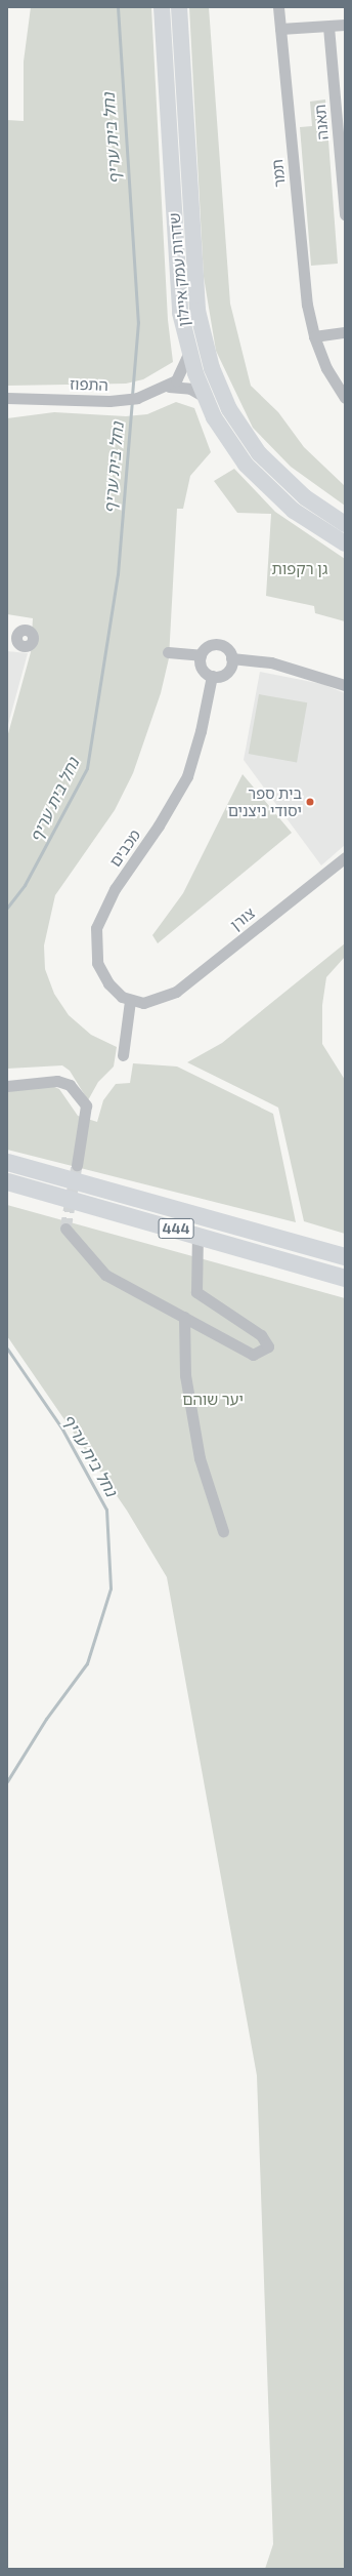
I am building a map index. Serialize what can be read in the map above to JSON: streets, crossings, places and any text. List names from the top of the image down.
{
  "streets": {
    "main road": ["שדרות עמק איילון", "444"],
    "street": [
      "תאנה",
      "תמר",
      "התפוז",
      "מכבים",
      "צורן"
    ]
  },
  "crossings": [
    ["שדרות עמק איילון", "התפוז"],
    ["מכבים", "צורן"]
  ],
  "water": ["נחל בית עריף"],
  "parks": ["גן רקפות", "יער שוהם"],
  "places": ["בית ספר יסודי ניצנים"]
}
